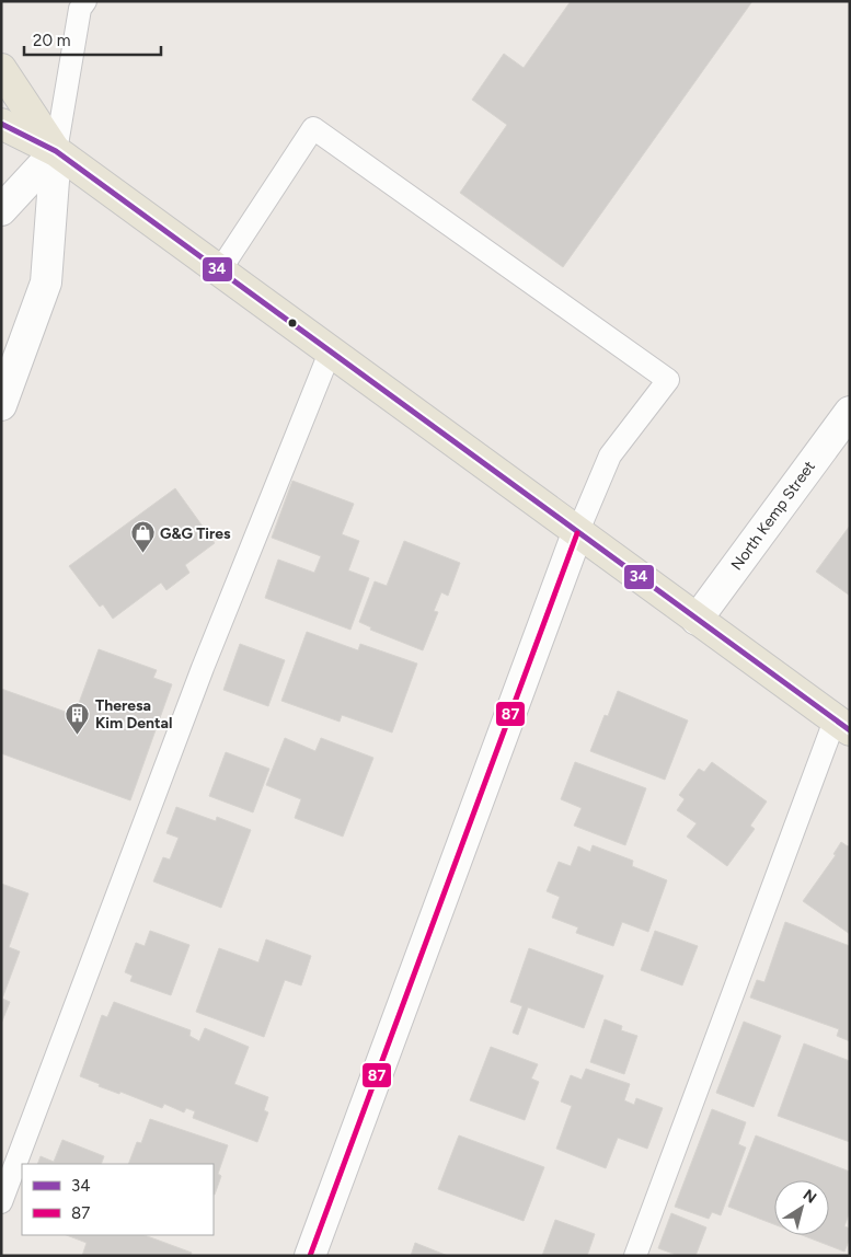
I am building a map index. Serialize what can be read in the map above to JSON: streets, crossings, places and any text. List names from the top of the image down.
{
  "streets": {
    "street": ["North Kemp Street"]
  },
  "places": {
    "shop": ["G&G Tires"],
    "building": ["Theresa Kim Dental"]
  },
  "lines": ["transit line 34", "transit line 87"],
  "legend": ["34", "87"],
  "scale_bar": "20 m",
  "north": "top right"
}
